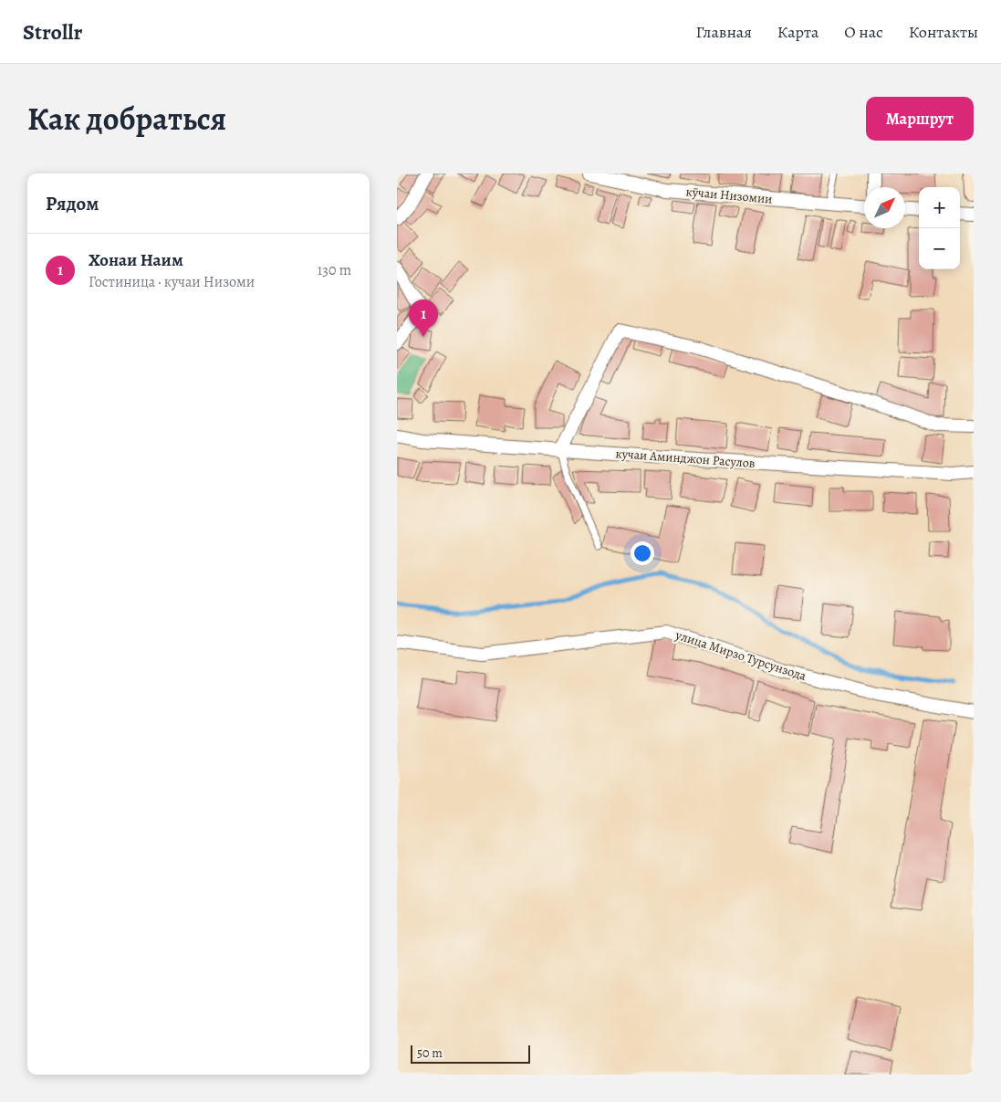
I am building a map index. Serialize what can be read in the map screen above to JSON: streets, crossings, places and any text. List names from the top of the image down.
{
  "streets": {
    "street": ["кӯчаи Низомии", "кучаи Аминджон Расулов", "улица Мирзо Турсунзода"]
  },
  "scale_bar": "50 m",
  "north": "top right",
  "page": {
    "header": "Strollr",
    "nav": [
      "Главная",
      "Карта",
      "О нас",
      "Контакты"
    ],
    "title": "Как добраться",
    "buttons": "Маршрут",
    "heading": "Рядом",
    "map_buttons": ["+", "−"],
    "list": [
      {
        "mark": "1",
        "name": "Хонаи Наим",
        "note": "Гостиница · кучаи Низоми",
        "value": "130 m"
      }
    ],
    "pins": "1",
    "scale": "50 m"
  }
}
